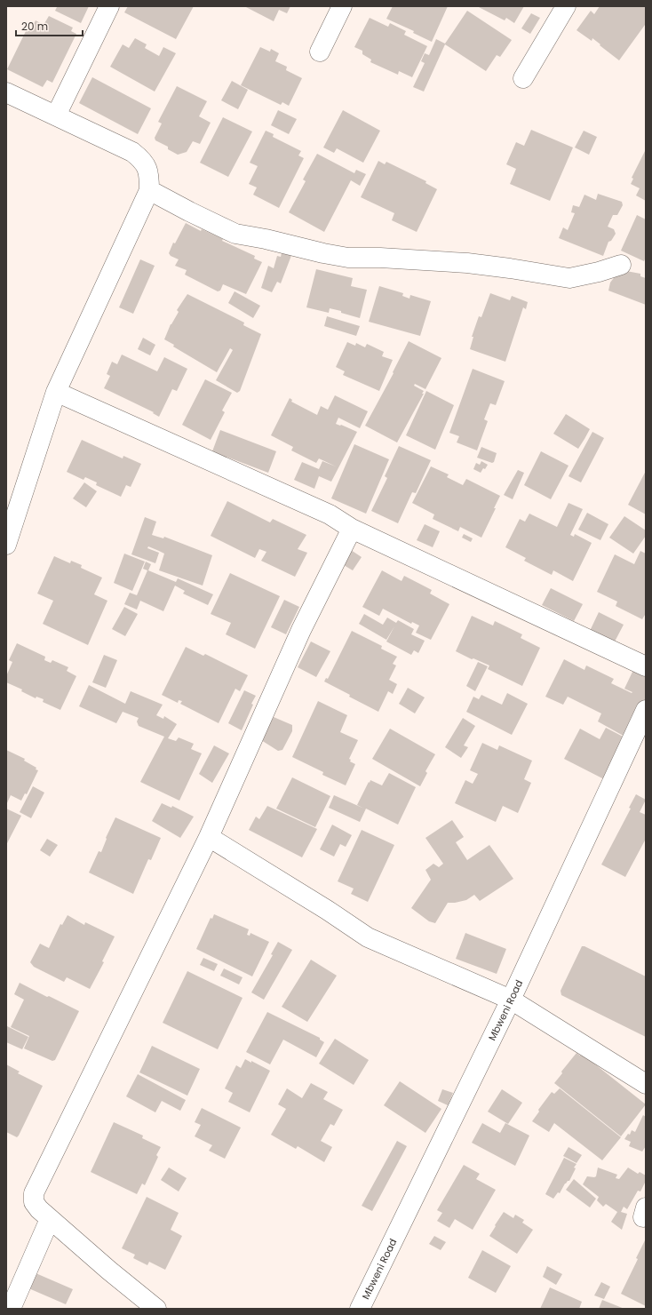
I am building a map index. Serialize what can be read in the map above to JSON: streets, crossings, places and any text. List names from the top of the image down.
{
  "streets": {
    "street": ["Mbweni Road"]
  },
  "scale_bar": "20 m"
}
